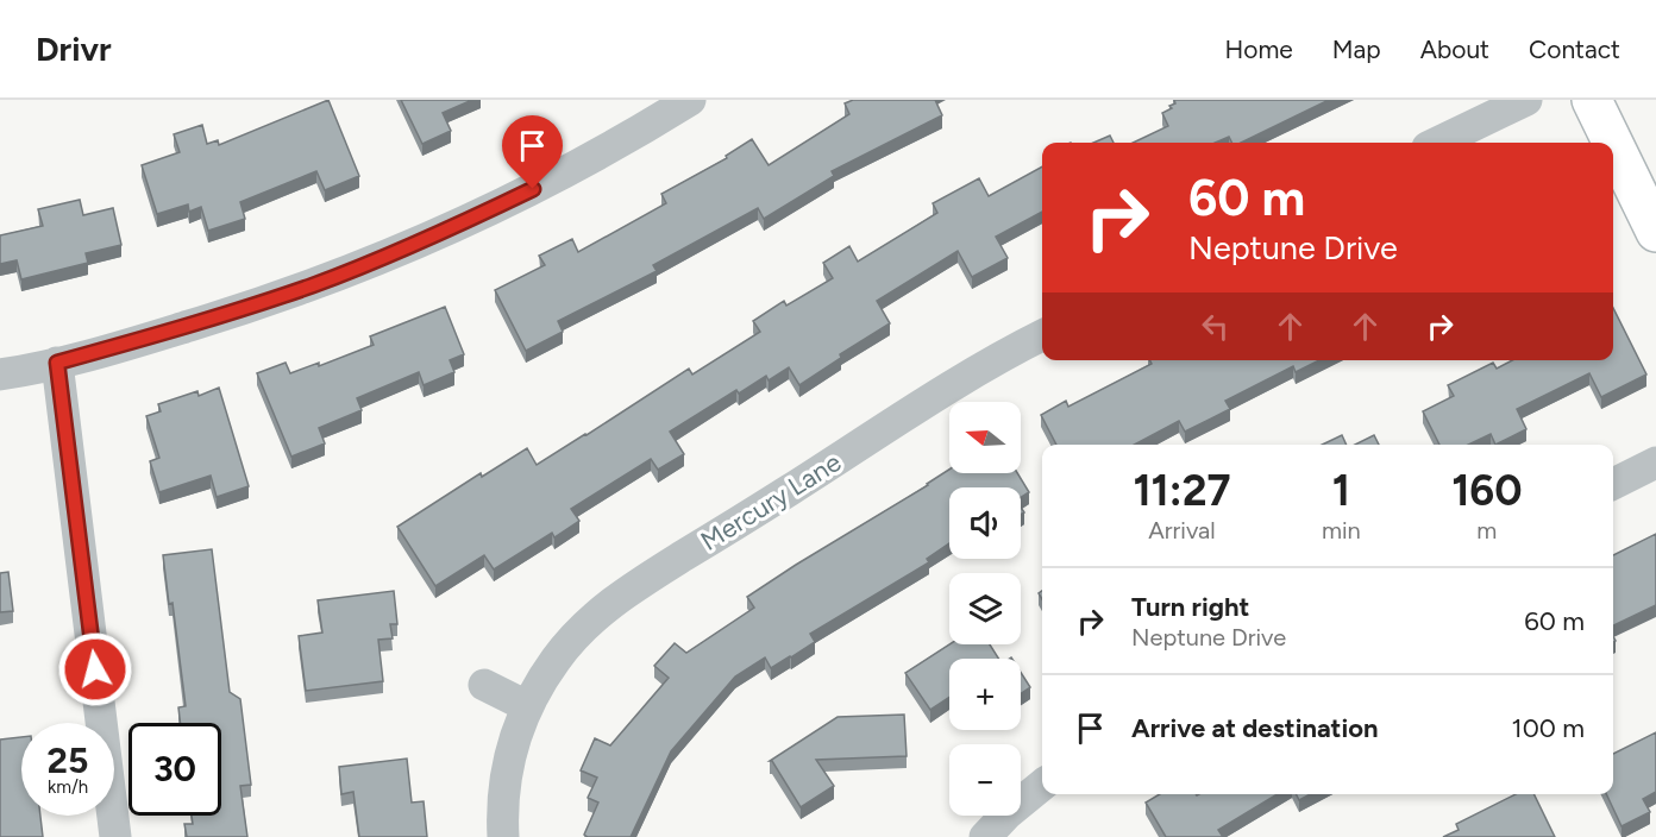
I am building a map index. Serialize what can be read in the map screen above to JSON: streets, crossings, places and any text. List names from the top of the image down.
{
  "streets": {
    "street": ["Mercury Lane"]
  },
  "north": "left",
  "page": {
    "header": "Drivr",
    "nav": [
      "Home",
      "Map",
      "About",
      "Contact"
    ],
    "turn": ["60 m", "Neptune Drive"],
    "map_buttons": ["+", "−"],
    "eta": [
      "11:27",
      "Arrival",
      "1",
      "min",
      "160",
      "m"
    ],
    "list": [
      {
        "name": "Turn right",
        "note": "Neptune Drive",
        "value": "60 m"
      },
      {
        "name": "Arrive at destination",
        "value": "100 m"
      }
    ],
    "speed": "25 km/h",
    "limit": "30"
  }
}
